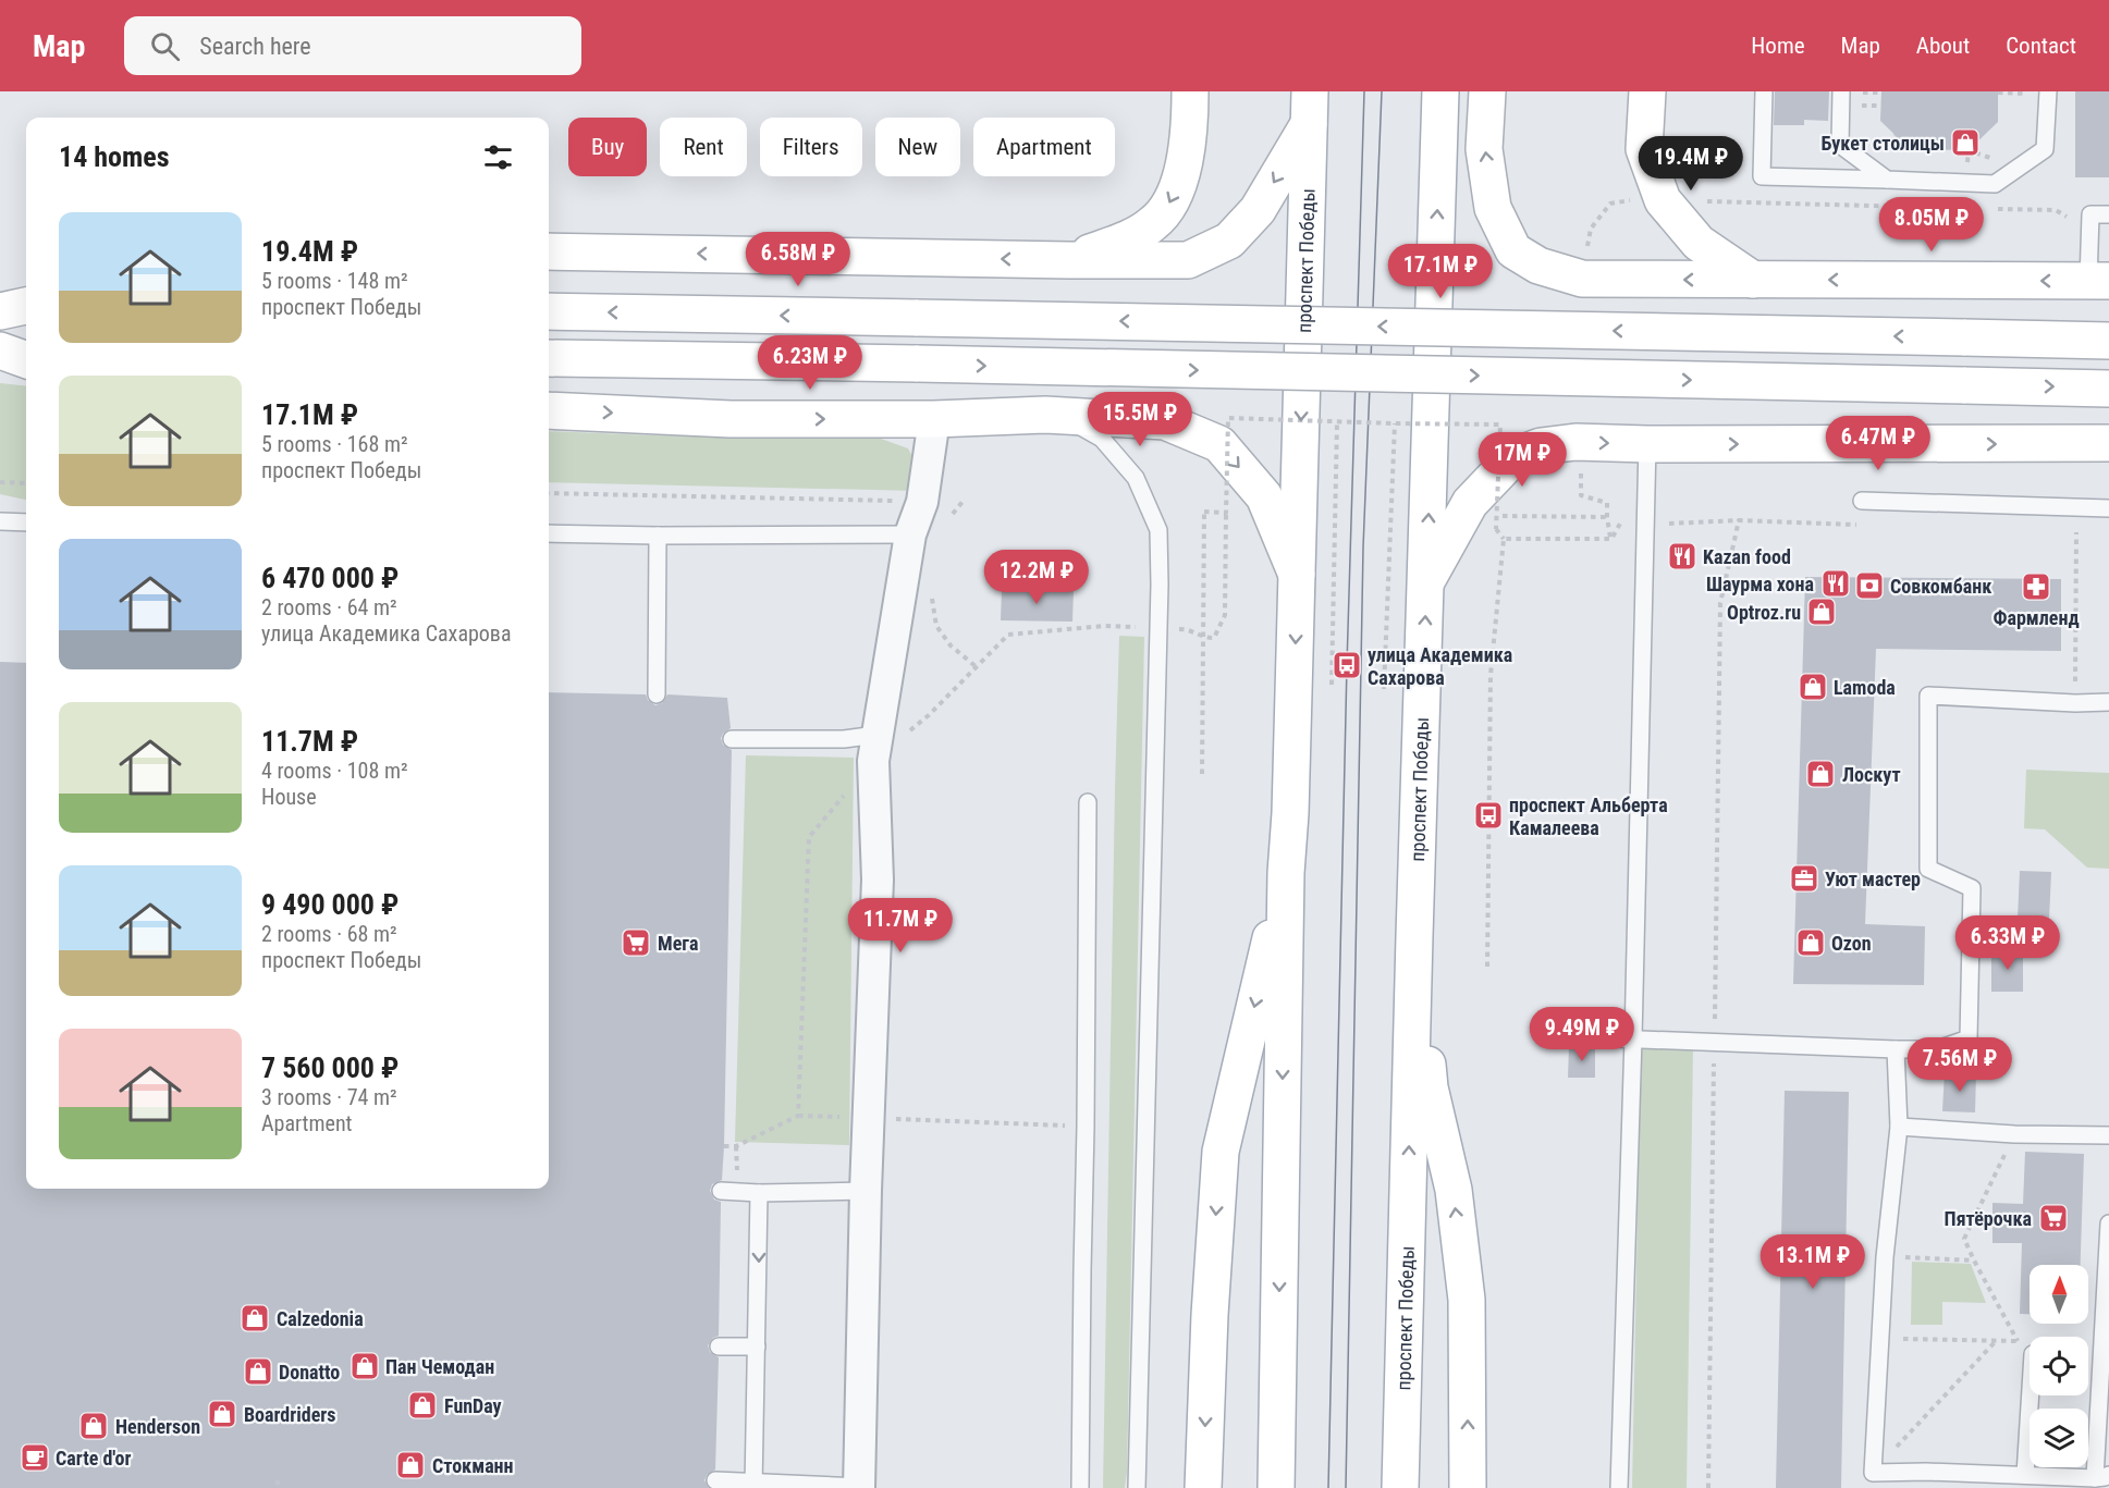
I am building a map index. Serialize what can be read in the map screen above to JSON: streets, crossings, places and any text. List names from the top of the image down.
{
  "streets": {
    "main road": ["проспект Победы"]
  },
  "places": {
    "shop": [
      "Букет столицы",
      "Optroz.ru",
      "Lamoda",
      "Лоскут",
      "Ozon",
      "Calzedonia",
      "Пан Чемодан",
      "Donatto",
      "FunDay",
      "Boardriders",
      "Henderson",
      "Стокманн"
    ],
    "restaurant": ["Kazan food", "Шаурма хона"],
    "bank": ["Совкомбанк"],
    "pharmacy": ["Фармленд"],
    "bus stop": ["улица Академика Сахарова", "проспект Альберта Камалеева"],
    "office": ["Уют мастер"],
    "supermarket": ["Мега", "Пятёрочка"],
    "cafe": ["Carte d'or"]
  },
  "north": "top",
  "page": {
    "header": "Map",
    "search": "Search here",
    "nav": [
      "Home",
      "Map",
      "About",
      "Contact"
    ],
    "chip": [
      "Buy",
      "Rent",
      "Filters",
      "New",
      "Apartment"
    ],
    "heading": "14 homes",
    "price": [
      "19.4M ₽",
      "8.05M ₽",
      "6.58M ₽",
      "17.1M ₽",
      "6.23M ₽",
      "15.5M ₽",
      "6.47M ₽",
      "17M ₽",
      "12.2M ₽",
      "11.7M ₽",
      "6.33M ₽",
      "9.49M ₽",
      "7.56M ₽",
      "13.1M ₽"
    ],
    "list": [
      {
        "name": "19.4M ₽",
        "note": "5 rooms · 148 m² · проспект Победы"
      },
      {
        "name": "17.1M ₽",
        "note": "5 rooms · 168 m² · проспект Победы"
      },
      {
        "name": "6 470 000 ₽",
        "note": "2 rooms · 64 m² · улица Академика Сахарова"
      },
      {
        "name": "11.7M ₽",
        "note": "4 rooms · 108 m² · House"
      },
      {
        "name": "9 490 000 ₽",
        "note": "2 rooms · 68 m² · проспект Победы"
      },
      {
        "name": "7 560 000 ₽",
        "note": "3 rooms · 74 m² · Apartment"
      }
    ]
  }
}
